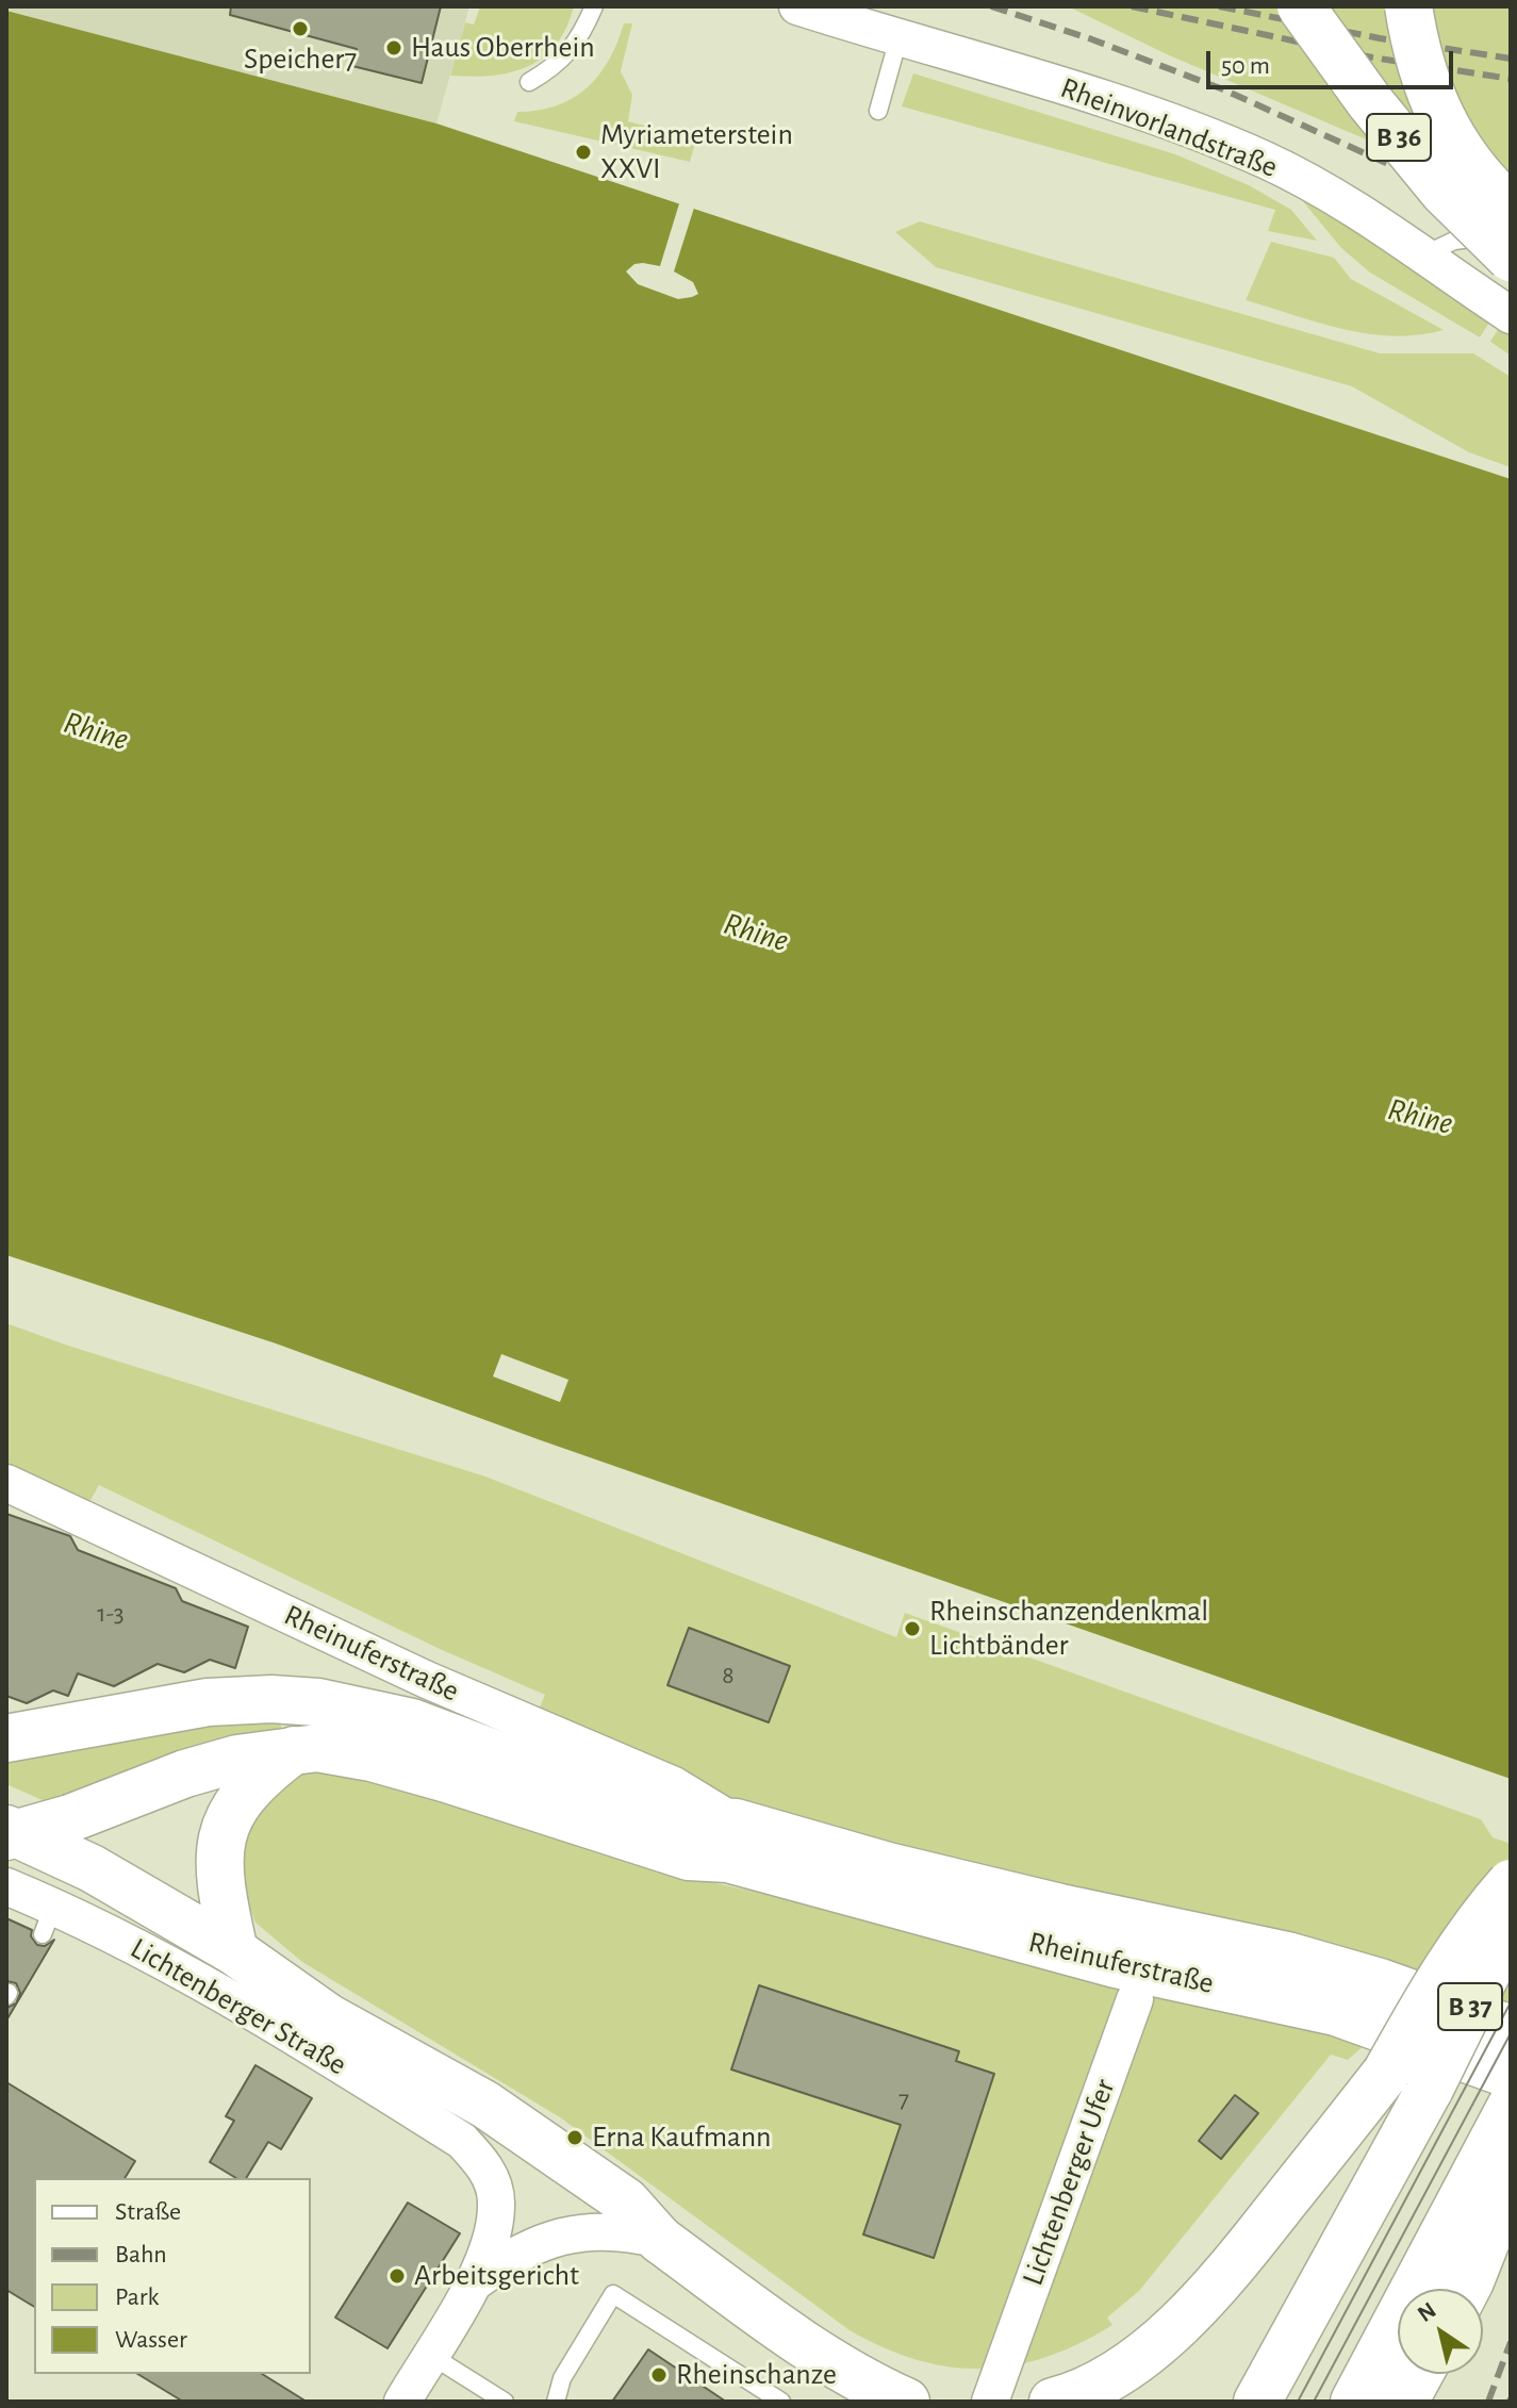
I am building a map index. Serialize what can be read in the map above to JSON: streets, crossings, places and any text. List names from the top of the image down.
{
  "streets": {
    "main road": [
      "B 36",
      "Rheinuferstraße",
      "Lichtenberger Straße",
      "B 37"
    ],
    "street": ["Rheinvorlandstraße", "Lichtenberger Ufer"]
  },
  "crossings": [
    ["Rheinuferstraße", "Lichtenberger Straße"]
  ],
  "water": ["Rhine"],
  "places": [
    "Speicher7",
    "Haus Oberrhein",
    "Myriameterstein XXVI",
    "Rheinschanzendenkmal Lichtbänder",
    "Erna Kaufmann",
    "Arbeitsgericht",
    "Rheinschanze"
  ],
  "house_numbers": ["1-3", "8", "7"],
  "legend": [
    "Straße",
    "Bahn",
    "Park",
    "Wasser"
  ],
  "scale_bar": "50 m",
  "north": "top left"
}
